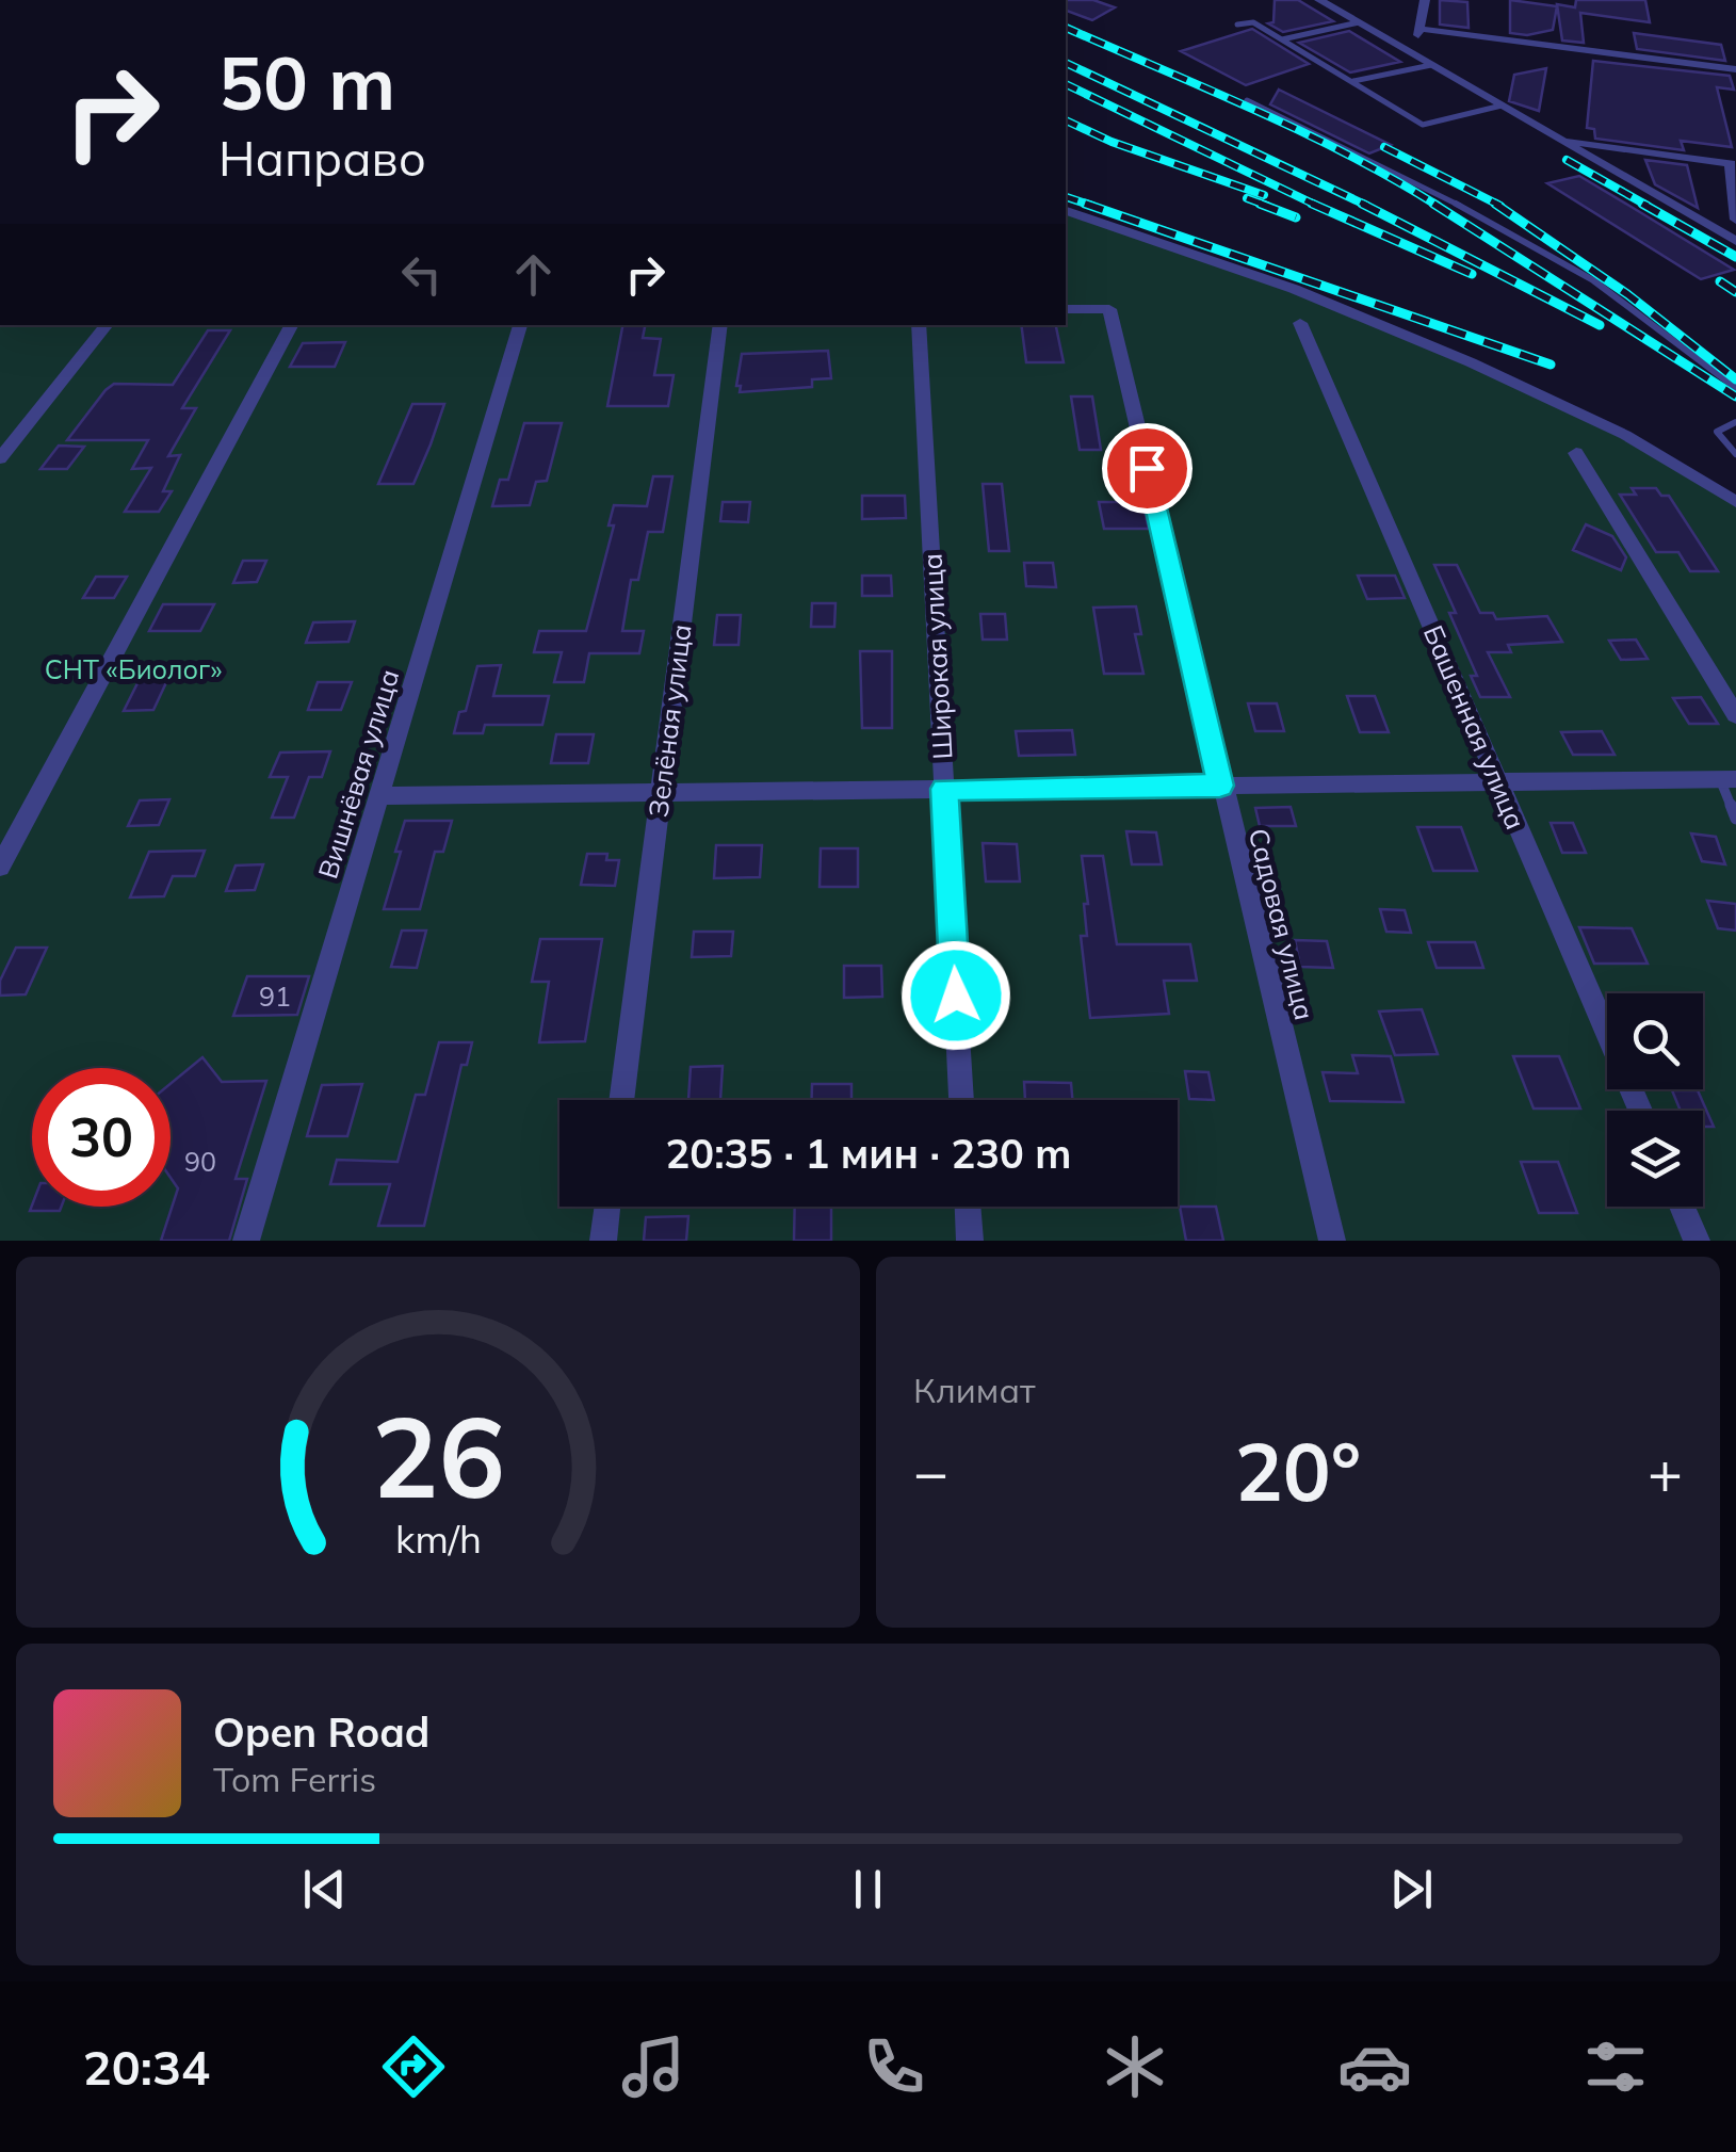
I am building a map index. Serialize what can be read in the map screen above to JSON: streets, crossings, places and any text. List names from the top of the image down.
{
  "streets": {
    "street": [
      "Широкая улица",
      "Зелёная улица",
      "Башенная улица",
      "Вишнёвая улица",
      "Садовая улица"
    ]
  },
  "parks": ["СНТ «Биолог»"],
  "house_numbers": ["91", "90"],
  "page": {
    "turn": ["50 m", "Направо"],
    "limit": "30",
    "trip": "20:35 · 1 мин · 230 m",
    "tile": "Климат",
    "heat": ["−", "20°", "+"],
    "song": ["Open Road", "Tom Ferris"],
    "tabs": "20:34",
    "gauge": ["26", "km/h"]
  }
}
